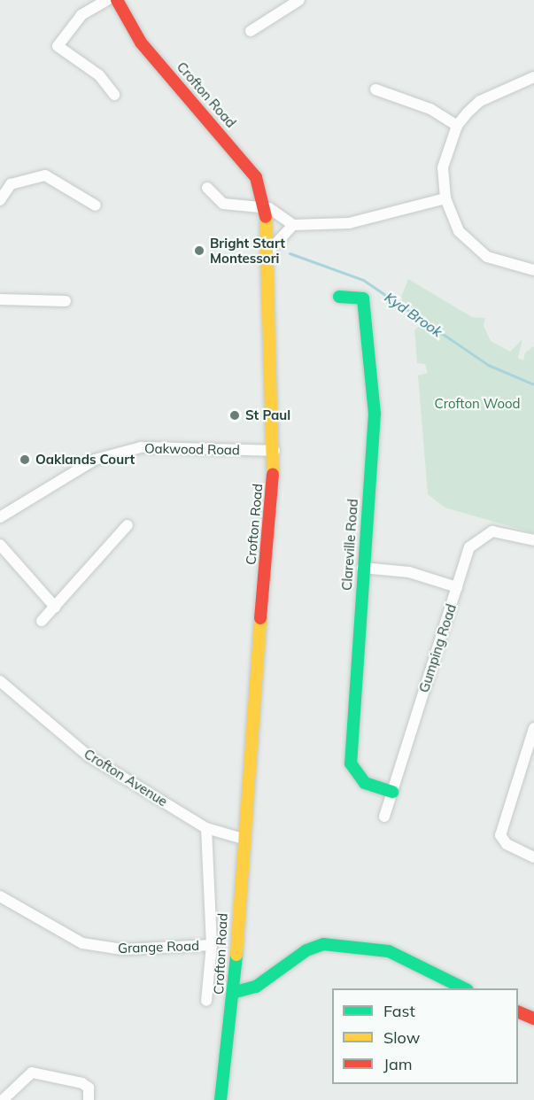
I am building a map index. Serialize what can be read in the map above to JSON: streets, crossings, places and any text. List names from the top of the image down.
{
  "streets": {
    "main road": ["Crofton Road", "Clareville Road"],
    "street": [
      "Oakwood Road",
      "Gumping Road",
      "Crofton Avenue",
      "Grange Road"
    ]
  },
  "crossings": [
    ["Crofton Road", "Oakwood Road"],
    ["Crofton Road", "Crofton Avenue"],
    ["Clareville Road", "Gumping Road"],
    ["Crofton Avenue", "Grange Road"]
  ],
  "water": ["Kyd Brook"],
  "parks": ["Crofton Wood"],
  "places": ["Bright Start Montessori", "St Paul", "Oaklands Court"],
  "legend": ["Fast", "Slow", "Jam"]
}
